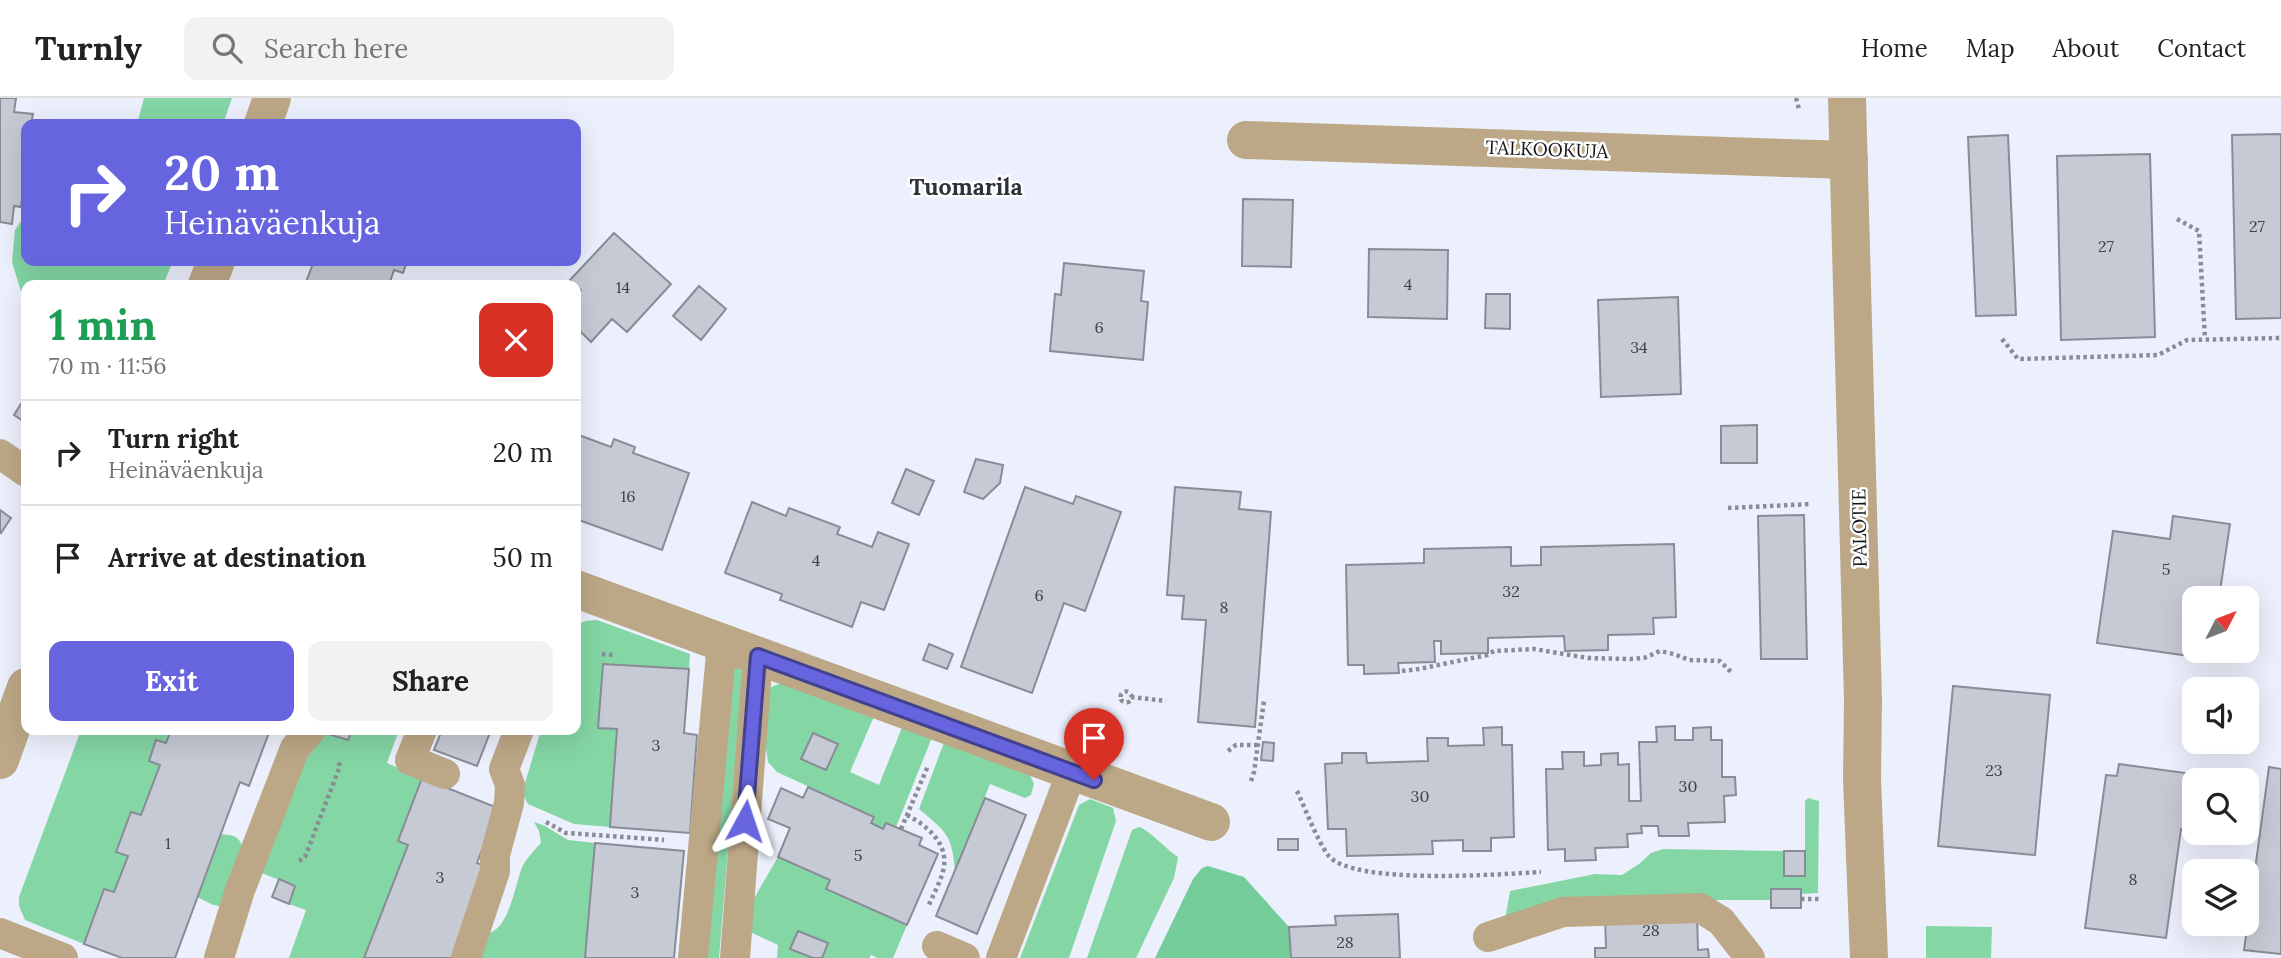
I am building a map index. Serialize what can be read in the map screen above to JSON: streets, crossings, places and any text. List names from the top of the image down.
{
  "streets": {
    "street": ["TALKOOKUJA", "PALOTIE"]
  },
  "crossings": [
    ["TALKOOKUJA", "PALOTIE"]
  ],
  "districts": ["Tuomarila"],
  "house_numbers": [
    "27",
    "27",
    "4",
    "14",
    "6",
    "34",
    "16",
    "4",
    "5",
    "32",
    "6",
    "8",
    "3",
    "23",
    "30",
    "30",
    "1",
    "5",
    "3",
    "8",
    "3",
    "28",
    "28"
  ],
  "north": "top right",
  "page": {
    "header": "Turnly",
    "search": "Search here",
    "nav": [
      "Home",
      "Map",
      "About",
      "Contact"
    ],
    "turn": ["20 m", "Heinäväenkuja"],
    "heading": ["1 min", "70 m · 11:56"],
    "list": [
      {
        "name": "Turn right",
        "note": "Heinäväenkuja",
        "value": "20 m"
      },
      {
        "name": "Arrive at destination",
        "value": "50 m"
      }
    ],
    "buttons": ["Exit", "Share"]
  }
}
